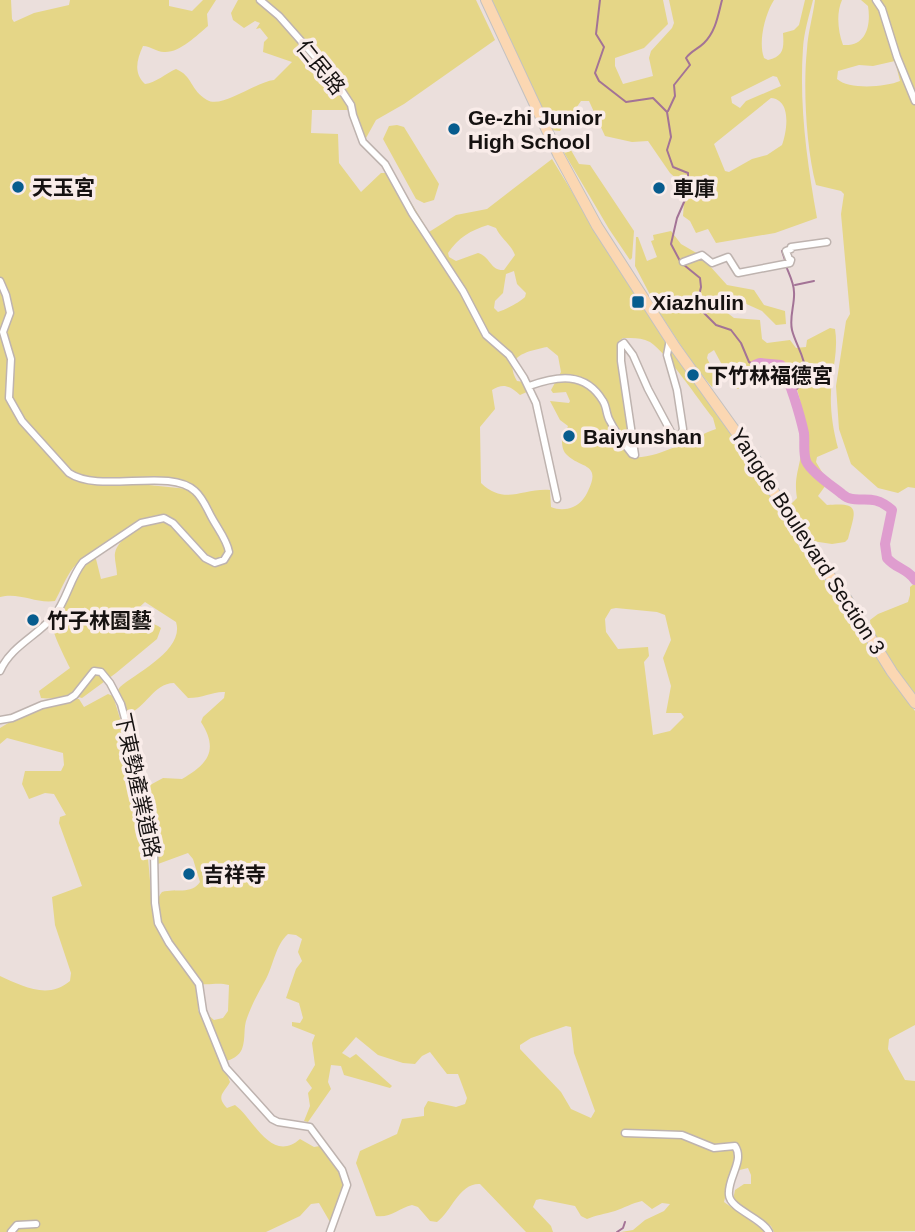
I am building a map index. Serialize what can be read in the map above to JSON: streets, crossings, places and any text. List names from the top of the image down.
{
  "streets": {
    "main road": ["Yangde Boulevard Section 3"],
    "street": ["仁民路", "下東勢產業道路"]
  },
  "places": {
    "other": [
      "Ge-zhi Junior High School",
      "天玉宮",
      "車庫",
      "下竹林福德宮",
      "Baiyunshan",
      "竹子林園藝",
      "吉祥寺"
    ],
    "transit": ["Xiazhulin"]
  }
}
